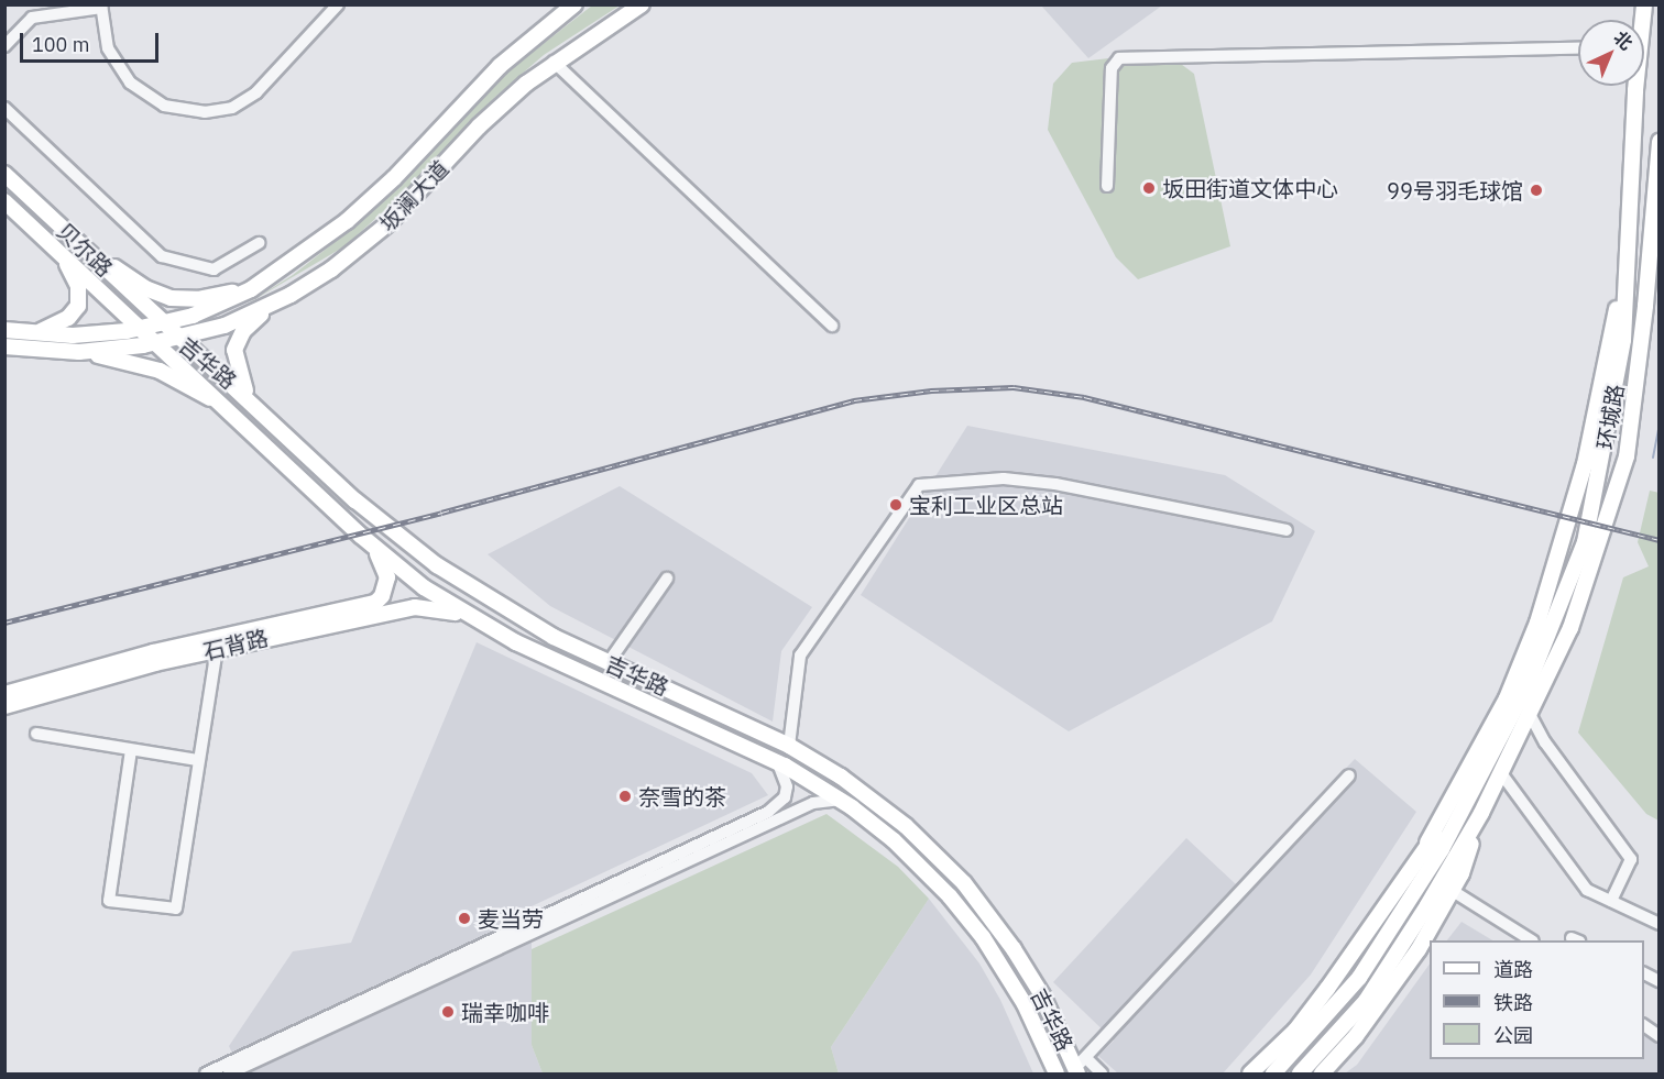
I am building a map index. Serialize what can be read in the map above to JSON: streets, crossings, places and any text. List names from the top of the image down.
{
  "streets": {
    "main road": [
      "坂澜大道",
      "贝尔路",
      "吉华路",
      "环城路",
      "石背路"
    ]
  },
  "crossings": [
    ["坂澜大道", "贝尔路"],
    ["坂澜大道", "吉华路"],
    ["贝尔路", "吉华路"],
    ["吉华路", "石背路"]
  ],
  "places": [
    "坂田街道文体中心",
    "99号羽毛球馆",
    "宝利工业区总站",
    "奈雪的茶",
    "麦当劳",
    "瑞幸咖啡"
  ],
  "legend": ["道路", "铁路", "公园"],
  "scale_bar": "100 m",
  "north": "top right"
}
